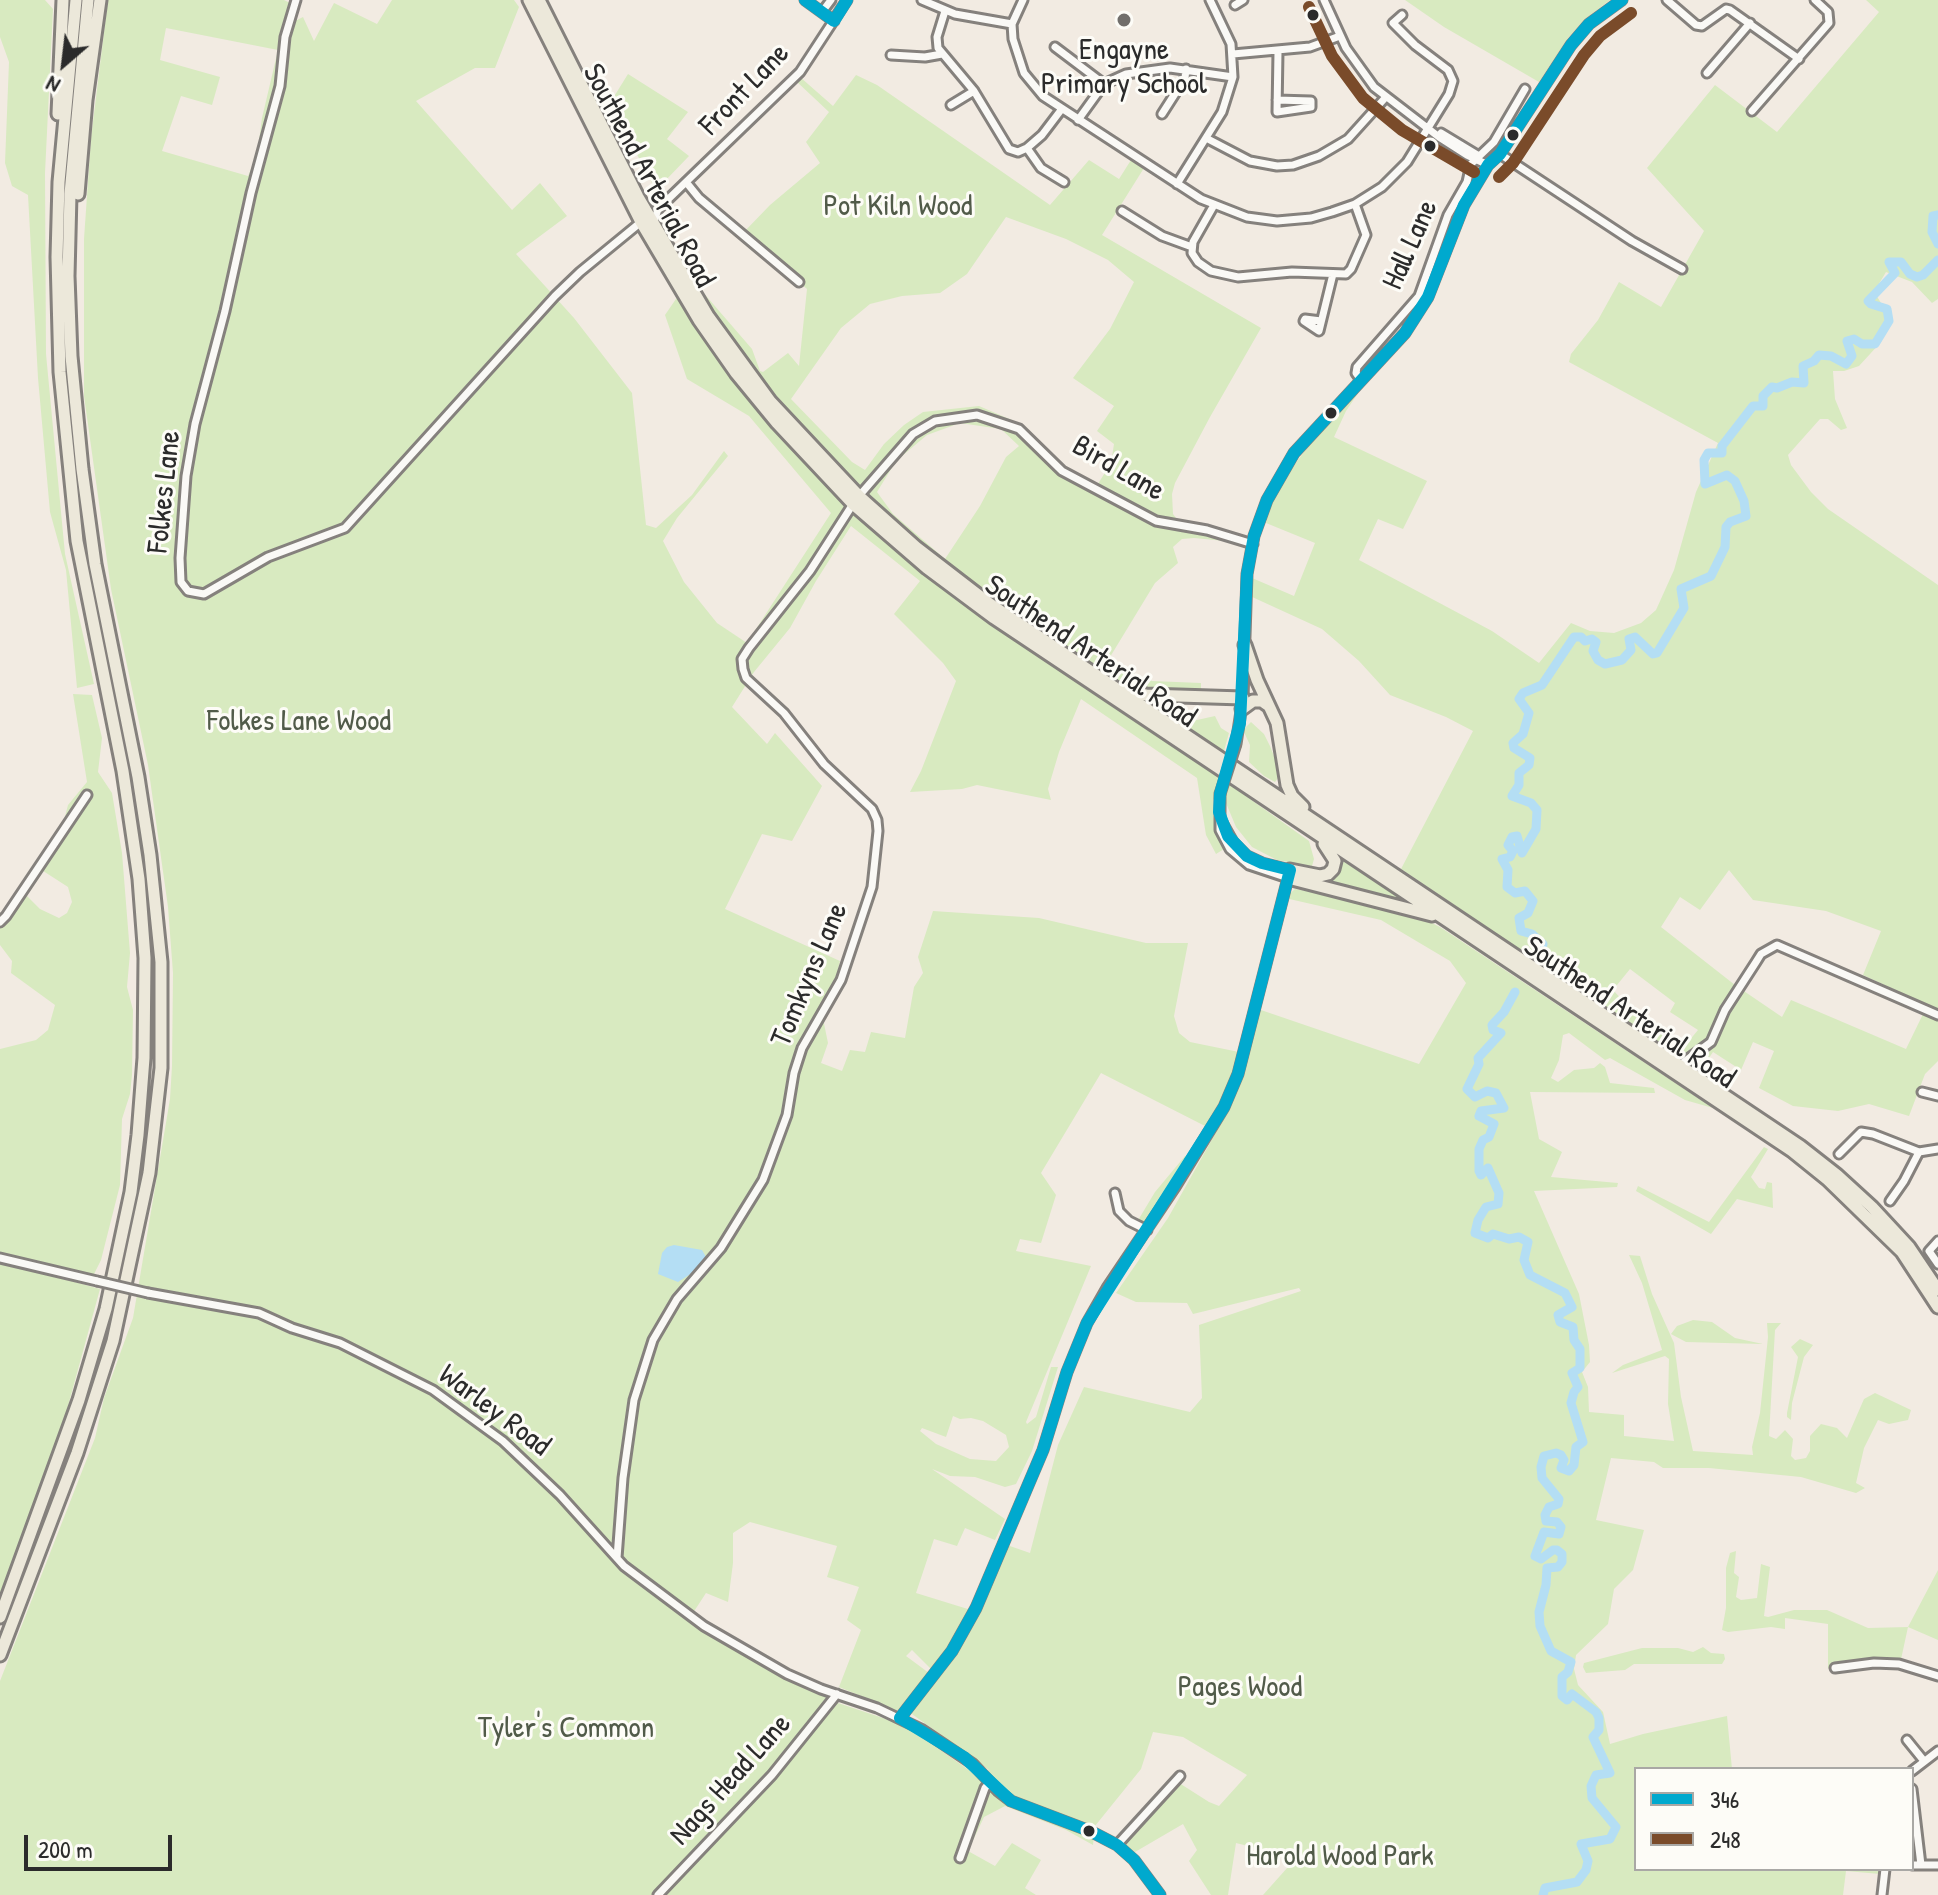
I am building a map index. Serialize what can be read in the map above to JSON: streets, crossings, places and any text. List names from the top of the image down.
{
  "streets": {
    "highway": ["Southend Arterial Road"],
    "street": [
      "Front Lane",
      "Hall Lane",
      "Bird Lane",
      "Folkes Lane",
      "Tomkyns Lane",
      "Warley Road",
      "Nags Head Lane"
    ]
  },
  "crossings": [
    ["Southend Arterial Road", "Bird Lane"],
    ["Southend Arterial Road", "Folkes Lane"],
    ["Southend Arterial Road", "Tomkyns Lane"],
    ["Hall Lane", "Bird Lane"],
    ["Bird Lane", "Tomkyns Lane"],
    ["Tomkyns Lane", "Warley Road"],
    ["Warley Road", "Nags Head Lane"]
  ],
  "parks": [
    "Pot Kiln Wood",
    "Folkes Lane Wood",
    "Pages Wood",
    "Tyler's Common",
    "Harold Wood Park"
  ],
  "places": ["Engayne Primary School"],
  "lines": ["transit line 346", "transit line 248"],
  "legend": ["346", "248"],
  "scale_bar": "200 m",
  "north": "bottom left"
}
